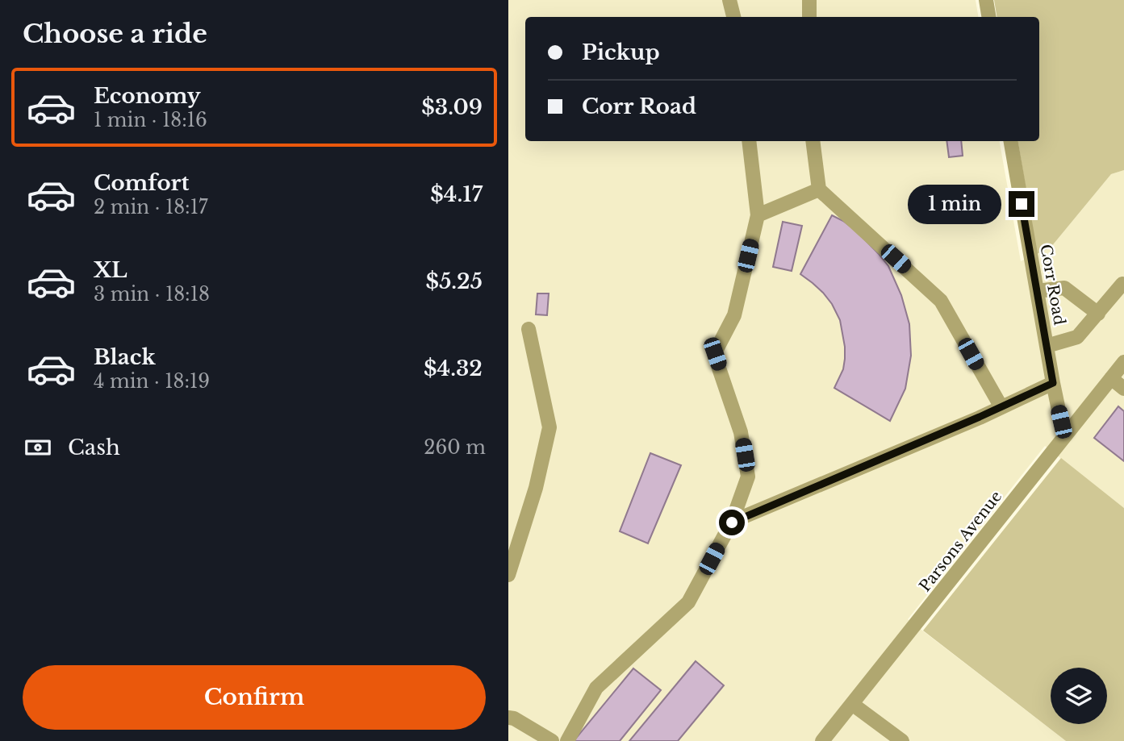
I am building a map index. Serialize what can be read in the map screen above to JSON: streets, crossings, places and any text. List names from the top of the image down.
{
  "streets": {
    "street": ["Corr Road", "Parsons Avenue"]
  },
  "crossings": [
    ["Corr Road", "Parsons Avenue"]
  ],
  "page": {
    "heading": "Choose a ride",
    "banner": ["Pickup", "Corr Road"],
    "list": [
      {
        "name": "Economy",
        "note": "1 min · 18:16",
        "value": "$3.09"
      },
      {
        "name": "Comfort",
        "note": "2 min · 18:17",
        "value": "$4.17"
      },
      {
        "name": "XL",
        "note": "3 min · 18:18",
        "value": "$5.25"
      },
      {
        "name": "Black",
        "note": "4 min · 18:19",
        "value": "$4.32"
      }
    ],
    "bubble": "1 min",
    "pay": ["Cash", "260 m"],
    "buttons": "Confirm"
  }
}
